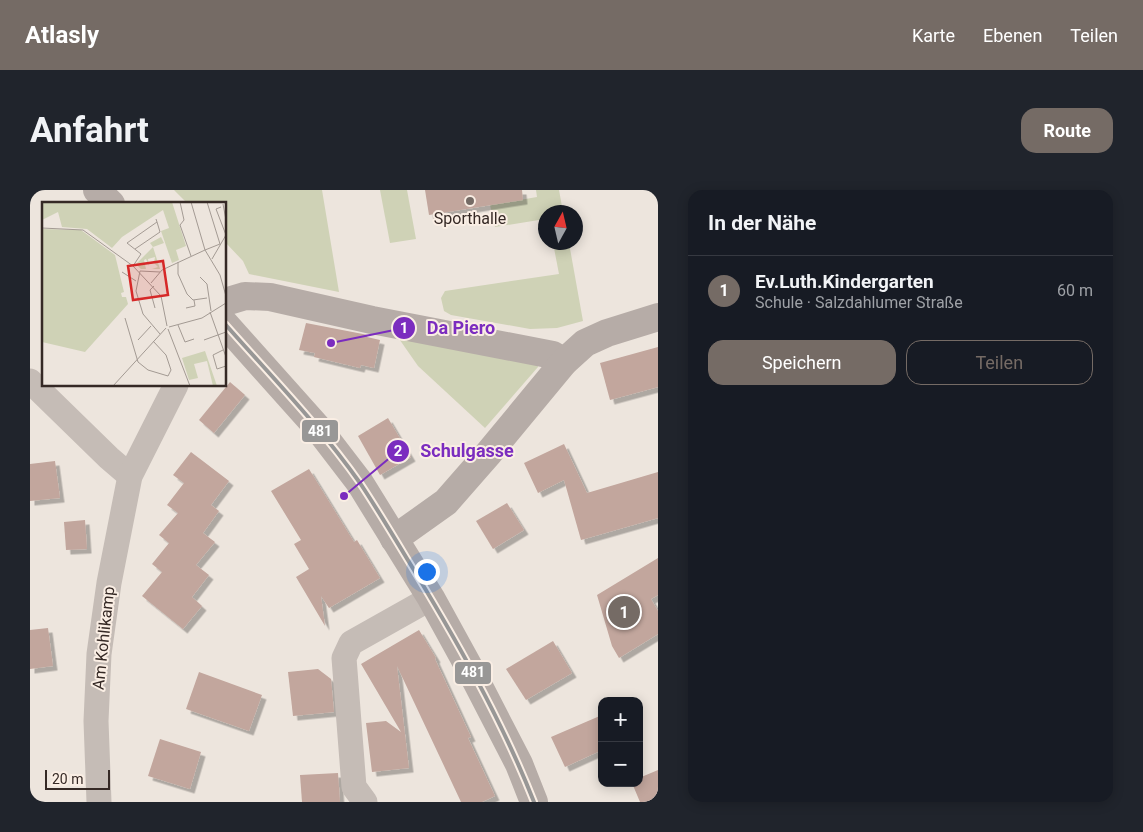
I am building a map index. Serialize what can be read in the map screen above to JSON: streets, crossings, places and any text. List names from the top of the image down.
{
  "streets": {
    "street": ["Am Kohlikamp"]
  },
  "places": ["Sporthalle", "Da Piero", "Schulgasse"],
  "lines": ["transit line 481"],
  "scale_bar": "20 m",
  "north": "top",
  "page": {
    "header": "Atlasly",
    "nav": ["Karte", "Ebenen", "Teilen"],
    "buttons": [
      "Route",
      ["Speichern", "Teilen"]
    ],
    "title": "Anfahrt",
    "heading": "In der Nähe",
    "list": [
      {
        "mark": "1",
        "name": "Ev.Luth.Kindergarten",
        "note": "Schule · Salzdahlumer Straße",
        "value": "60 m"
      }
    ],
    "pins": "1",
    "map_buttons": ["+", "−"],
    "scale": "20 m"
  }
}
